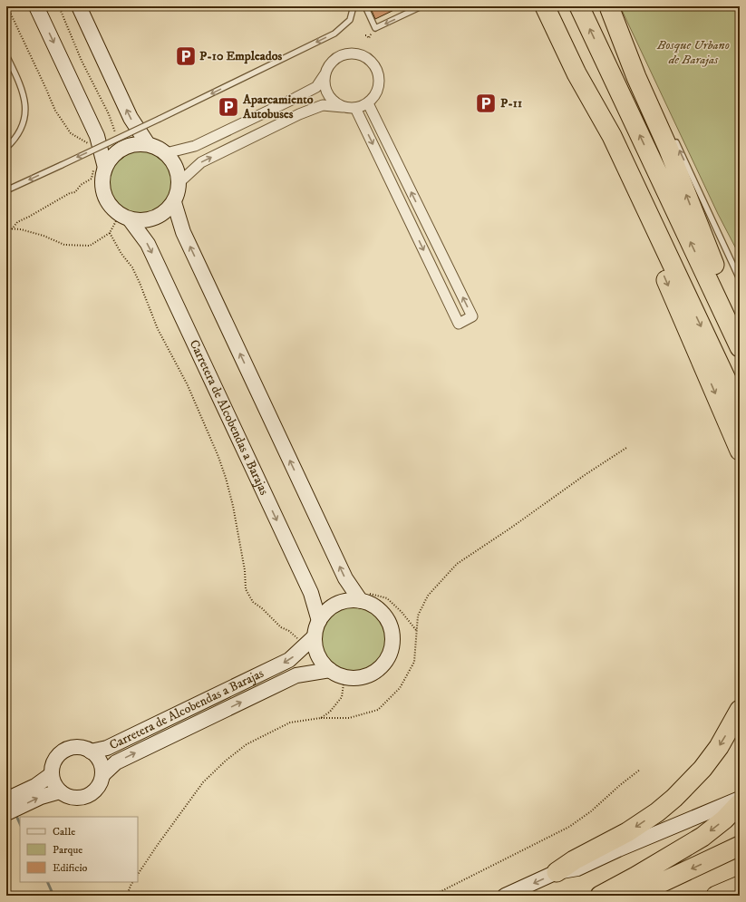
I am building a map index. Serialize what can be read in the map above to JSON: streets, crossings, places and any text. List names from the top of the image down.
{
  "streets": {
    "street": ["Carretera de Alcobendas a Barajas"]
  },
  "parks": ["Bosque Urbano de Barajas"],
  "places": {
    "parking": ["P-10 Empleados", "P-11", "Aparcamiento Autobuses"]
  },
  "legend": ["Calle", "Parque", "Edificio"]
}
